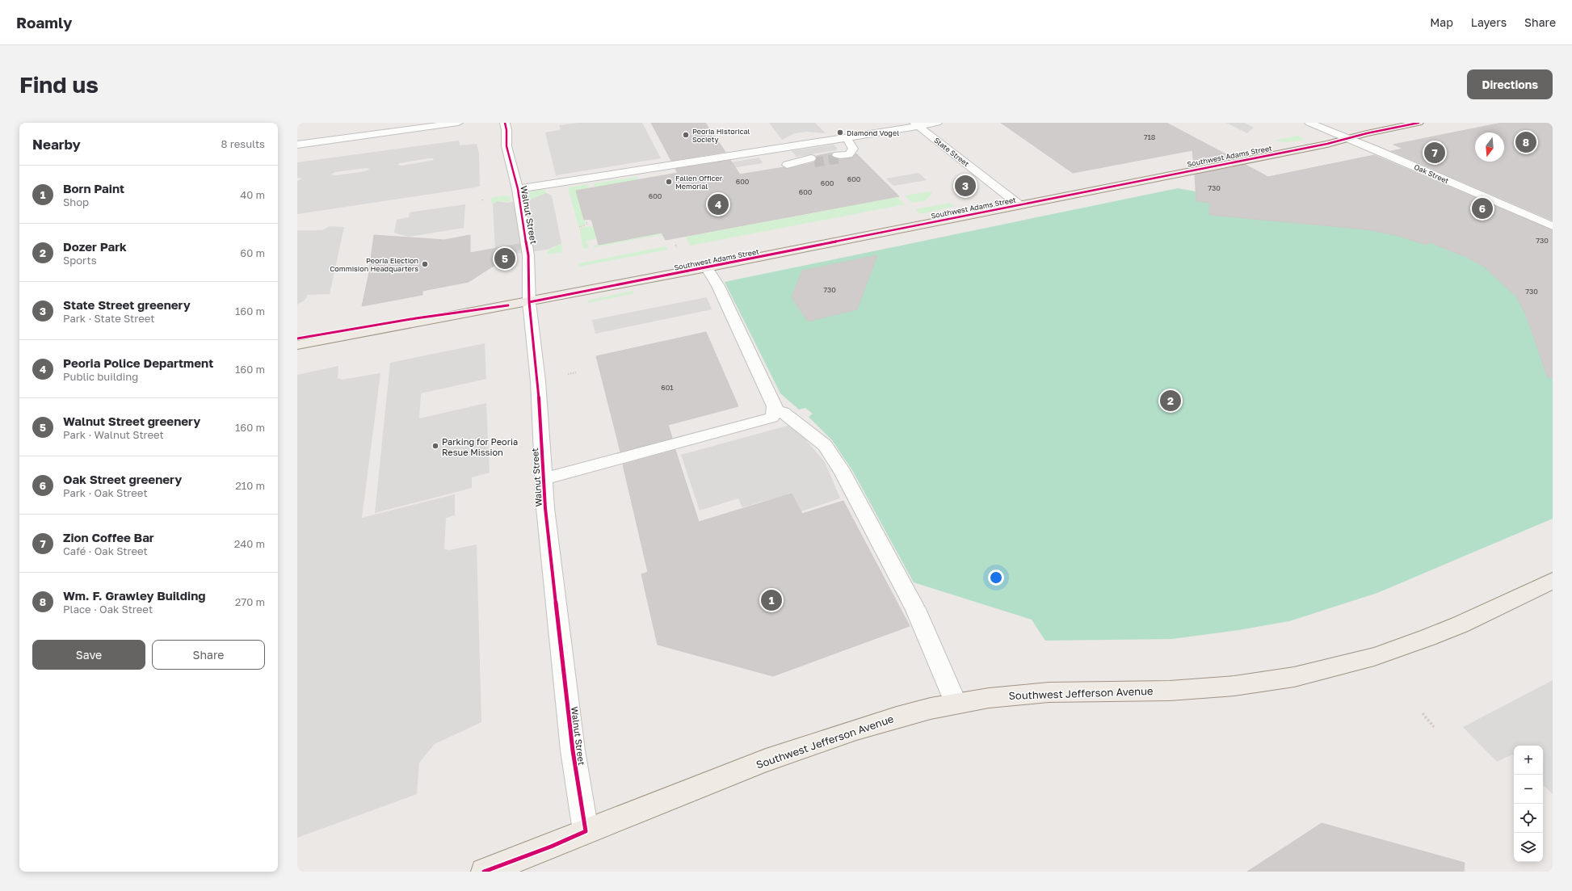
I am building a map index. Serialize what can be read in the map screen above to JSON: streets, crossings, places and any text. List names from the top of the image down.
{
  "streets": {
    "main road": ["Southwest Adams Street", "Southwest Jefferson Avenue"],
    "street": ["State Street", "Oak Street", "Walnut Street"]
  },
  "crossings": [
    ["State Street", "Southwest Adams Street"],
    ["Southwest Adams Street", "Oak Street"],
    ["Southwest Adams Street", "Walnut Street"],
    ["Walnut Street", "Southwest Jefferson Avenue"]
  ],
  "places": [
    "Diamond Vogel",
    "Peoria Historical Society",
    "Fallen Officer Memorial",
    "Peoria Election Commision Headquarters",
    "Parking for Peoria Resue Mission"
  ],
  "house_numbers": [
    "718",
    "600",
    "600",
    "600",
    "730",
    "600",
    "600",
    "730",
    "730",
    "730",
    "601"
  ],
  "north": "bottom",
  "page": {
    "header": "Roamly",
    "nav": ["Map", "Layers", "Share"],
    "buttons": [
      "Directions",
      ["Save", "Share"]
    ],
    "title": "Find us",
    "heading": ["Nearby", "8 results"],
    "pins": [
      "8",
      "7",
      "3",
      "4",
      "6",
      "5",
      "2",
      "1"
    ],
    "list": [
      {
        "mark": "1",
        "name": "Born Paint",
        "note": "Shop",
        "value": "40 m"
      },
      {
        "mark": "2",
        "name": "Dozer Park",
        "note": "Sports",
        "value": "60 m"
      },
      {
        "mark": "3",
        "name": "State Street greenery",
        "note": "Park · State Street",
        "value": "160 m"
      },
      {
        "mark": "4",
        "name": "Peoria Police Department",
        "note": "Public building",
        "value": "160 m"
      },
      {
        "mark": "5",
        "name": "Walnut Street greenery",
        "note": "Park · Walnut Street",
        "value": "160 m"
      },
      {
        "mark": "6",
        "name": "Oak Street greenery",
        "note": "Park · Oak Street",
        "value": "210 m"
      },
      {
        "mark": "7",
        "name": "Zion Coffee Bar",
        "note": "Café · Oak Street",
        "value": "240 m"
      },
      {
        "mark": "8",
        "name": "Wm. F. Grawley Building",
        "note": "Place · Oak Street",
        "value": "270 m"
      }
    ],
    "map_buttons": ["+", "−"]
  }
}
